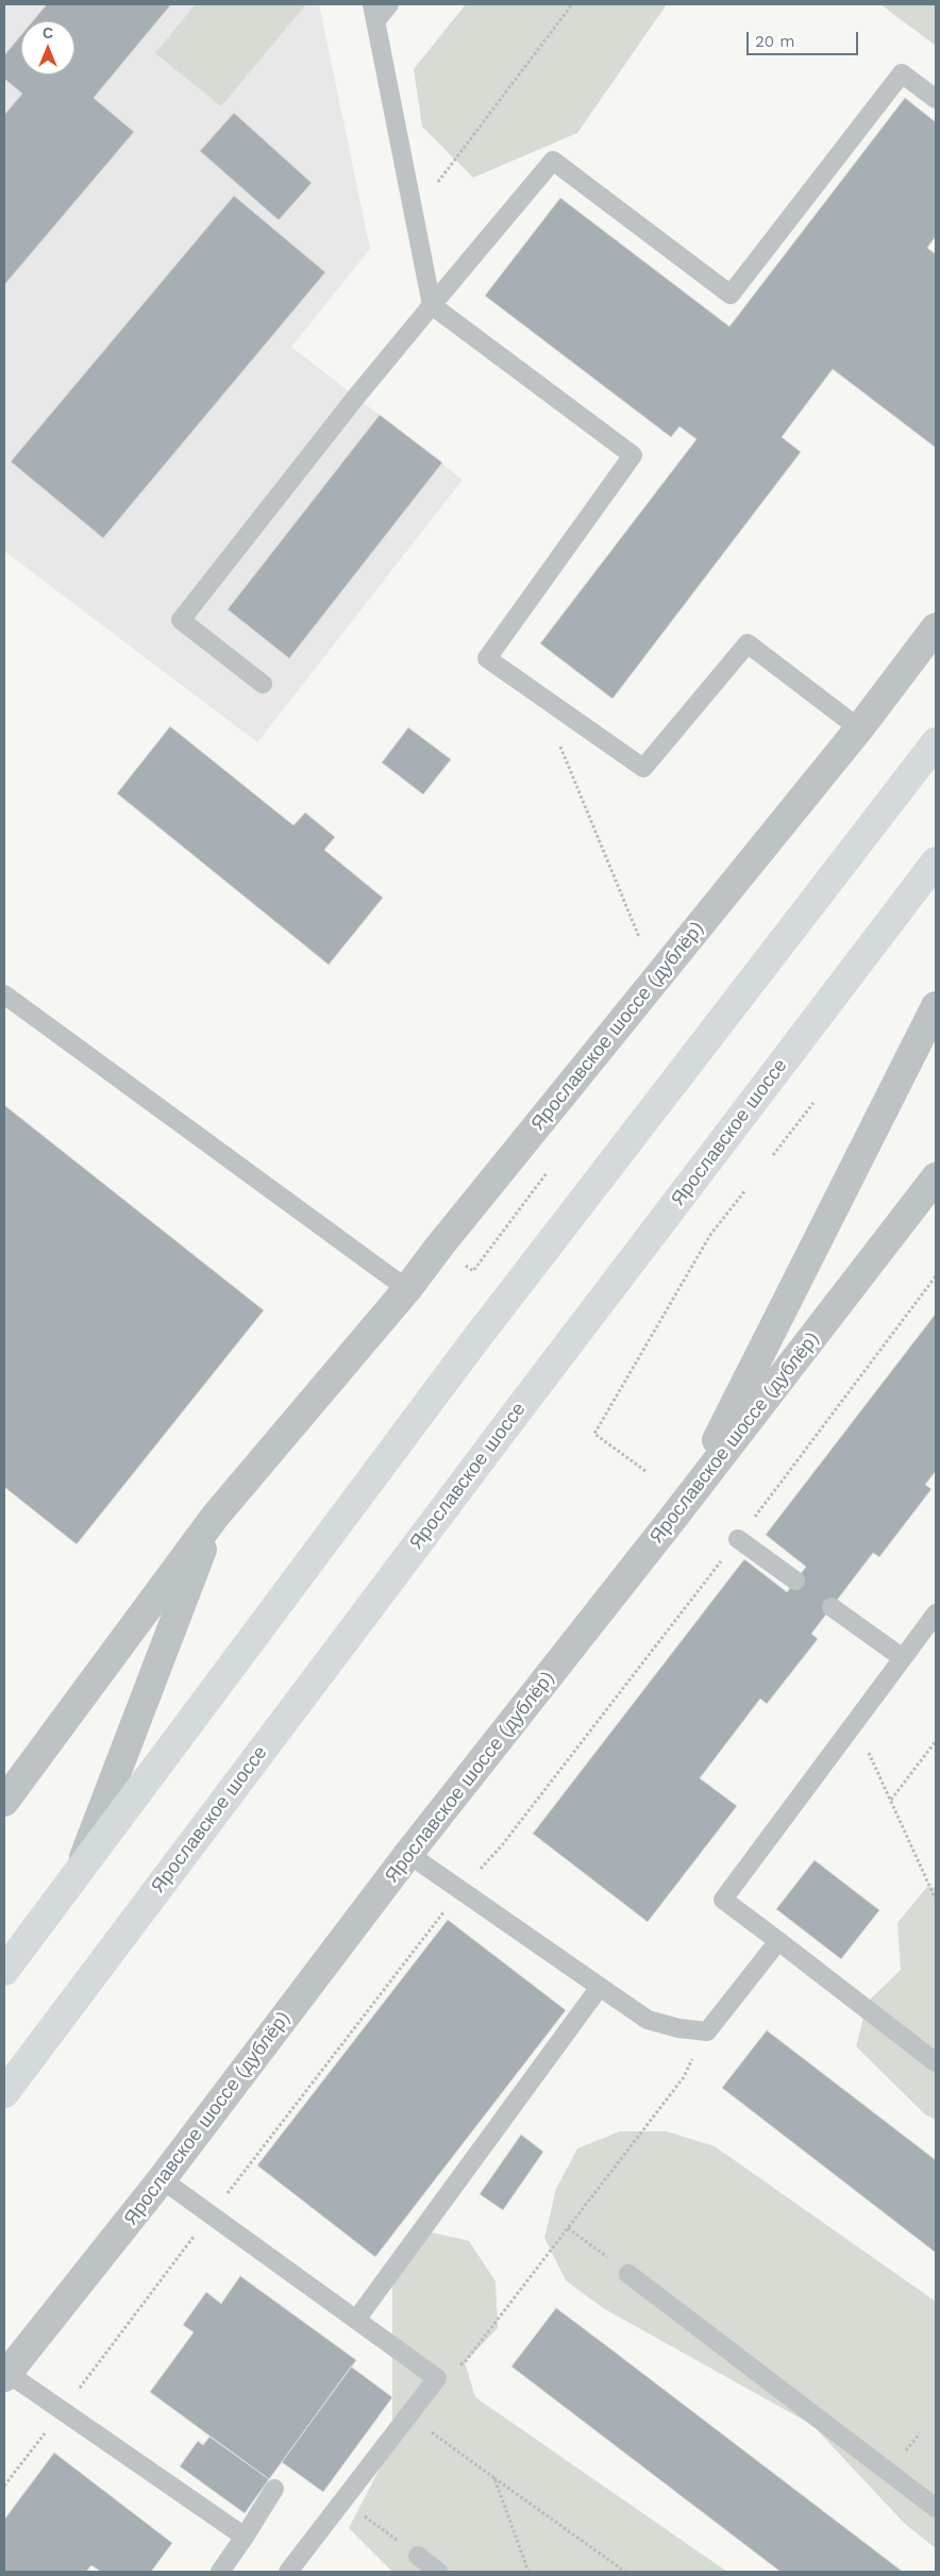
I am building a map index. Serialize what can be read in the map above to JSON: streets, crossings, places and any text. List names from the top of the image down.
{
  "streets": {
    "main road": ["Ярославское шоссе"],
    "street": ["Ярославское шоссе (дублёр)"]
  },
  "scale_bar": "20 m",
  "north": "top"
}
